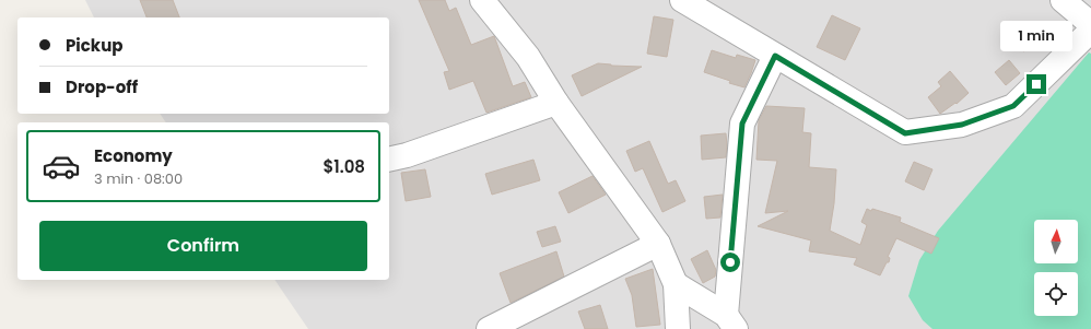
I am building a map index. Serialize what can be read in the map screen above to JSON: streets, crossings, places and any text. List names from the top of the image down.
{
  "north": "top",
  "page": {
    "banner": ["Pickup", "Drop-off"],
    "bubble": "1 min",
    "list": [
      {
        "name": "Economy",
        "note": "3 min · 08:00",
        "value": "$1.08"
      }
    ],
    "buttons": "Confirm"
  }
}
